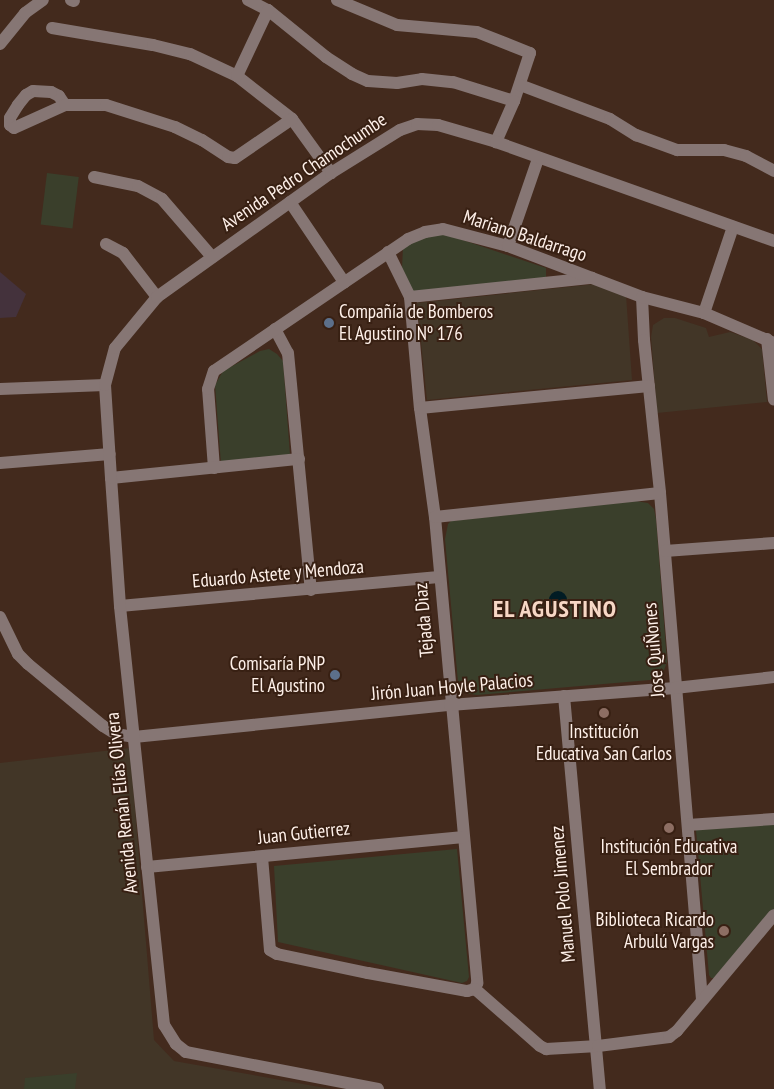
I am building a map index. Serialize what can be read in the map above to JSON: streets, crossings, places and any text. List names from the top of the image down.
{
  "streets": {
    "street": [
      "Avenida Pedro Chamochumbe",
      "Mariano Baldarrago",
      "Eduardo Astete y Mendoza",
      "Tejada Diaz",
      "Jose QuiÑones",
      "Jirón Juan Hoyle Palacios",
      "Avenida Renán Elías Olivera",
      "Juan Gutierrez",
      "Manuel Polo Jimenez"
    ]
  },
  "crossings": [
    ["Avenida Pedro Chamochumbe", "Avenida Renán Elías Olivera"],
    ["Mariano Baldarrago", "Tejada Diaz"],
    ["Mariano Baldarrago", "Jose QuiÑones"],
    ["Eduardo Astete y Mendoza", "Tejada Diaz"],
    ["Eduardo Astete y Mendoza", "Avenida Renán Elías Olivera"],
    ["Tejada Diaz", "Jirón Juan Hoyle Palacios"],
    ["Tejada Diaz", "Juan Gutierrez"],
    ["Jose QuiÑones", "Jirón Juan Hoyle Palacios"],
    ["Jirón Juan Hoyle Palacios", "Avenida Renán Elías Olivera"],
    ["Jirón Juan Hoyle Palacios", "Manuel Polo Jimenez"],
    ["Avenida Renán Elías Olivera", "Juan Gutierrez"]
  ],
  "districts": ["EL AGUSTINO"],
  "places": [
    "Compañía de Bomberos El Agustino Nº 176",
    "Comisaría PNP El Agustino",
    "Institución Educativa San Carlos",
    "Institución Educativa El Sembrador",
    "Biblioteca Ricardo Arbulú Vargas"
  ]
}
